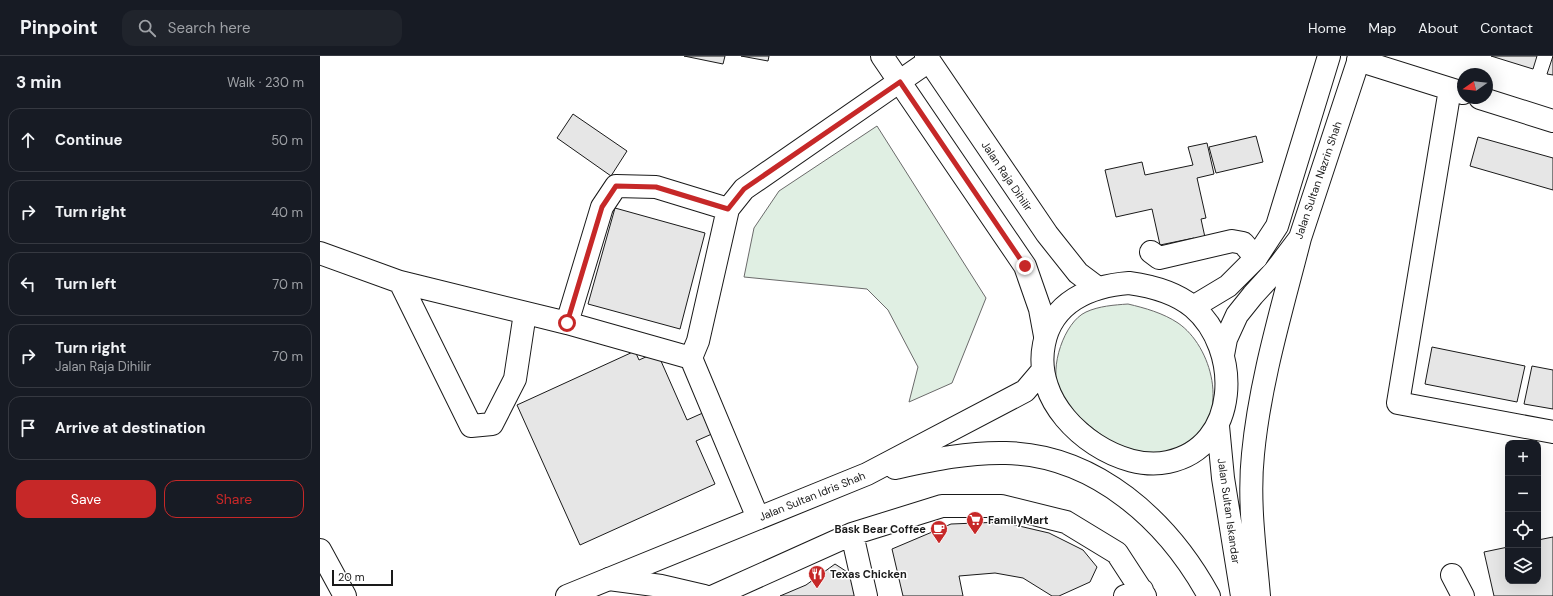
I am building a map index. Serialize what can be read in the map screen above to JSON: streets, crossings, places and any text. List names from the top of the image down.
{
  "streets": {
    "main road": [
      "Jalan Raja Dihilir",
      "Jalan Sultan Nazrin Shah",
      "Jalan Sultan Idris Shah",
      "Jalan Sultan Iskandar"
    ]
  },
  "places": {
    "supermarket": ["FamilyMart"],
    "cafe": ["Bask Bear Coffee"],
    "restaurant": ["Texas Chicken"]
  },
  "scale_bar": "20 m",
  "north": "left",
  "page": {
    "header": "Pinpoint",
    "search": "Search here",
    "nav": [
      "Home",
      "Map",
      "About",
      "Contact"
    ],
    "heading": ["3 min", "Walk · 230 m"],
    "list": [
      ["Continue", "50 m"],
      ["Turn right", "40 m"],
      ["Turn left", "70 m"],
      ["Turn right", "Jalan Raja Dihilir", "70 m"],
      "Arrive at destination"
    ],
    "map_buttons": ["+", "−"],
    "buttons": ["Save", "Share"],
    "scale": "20 m"
  }
}
